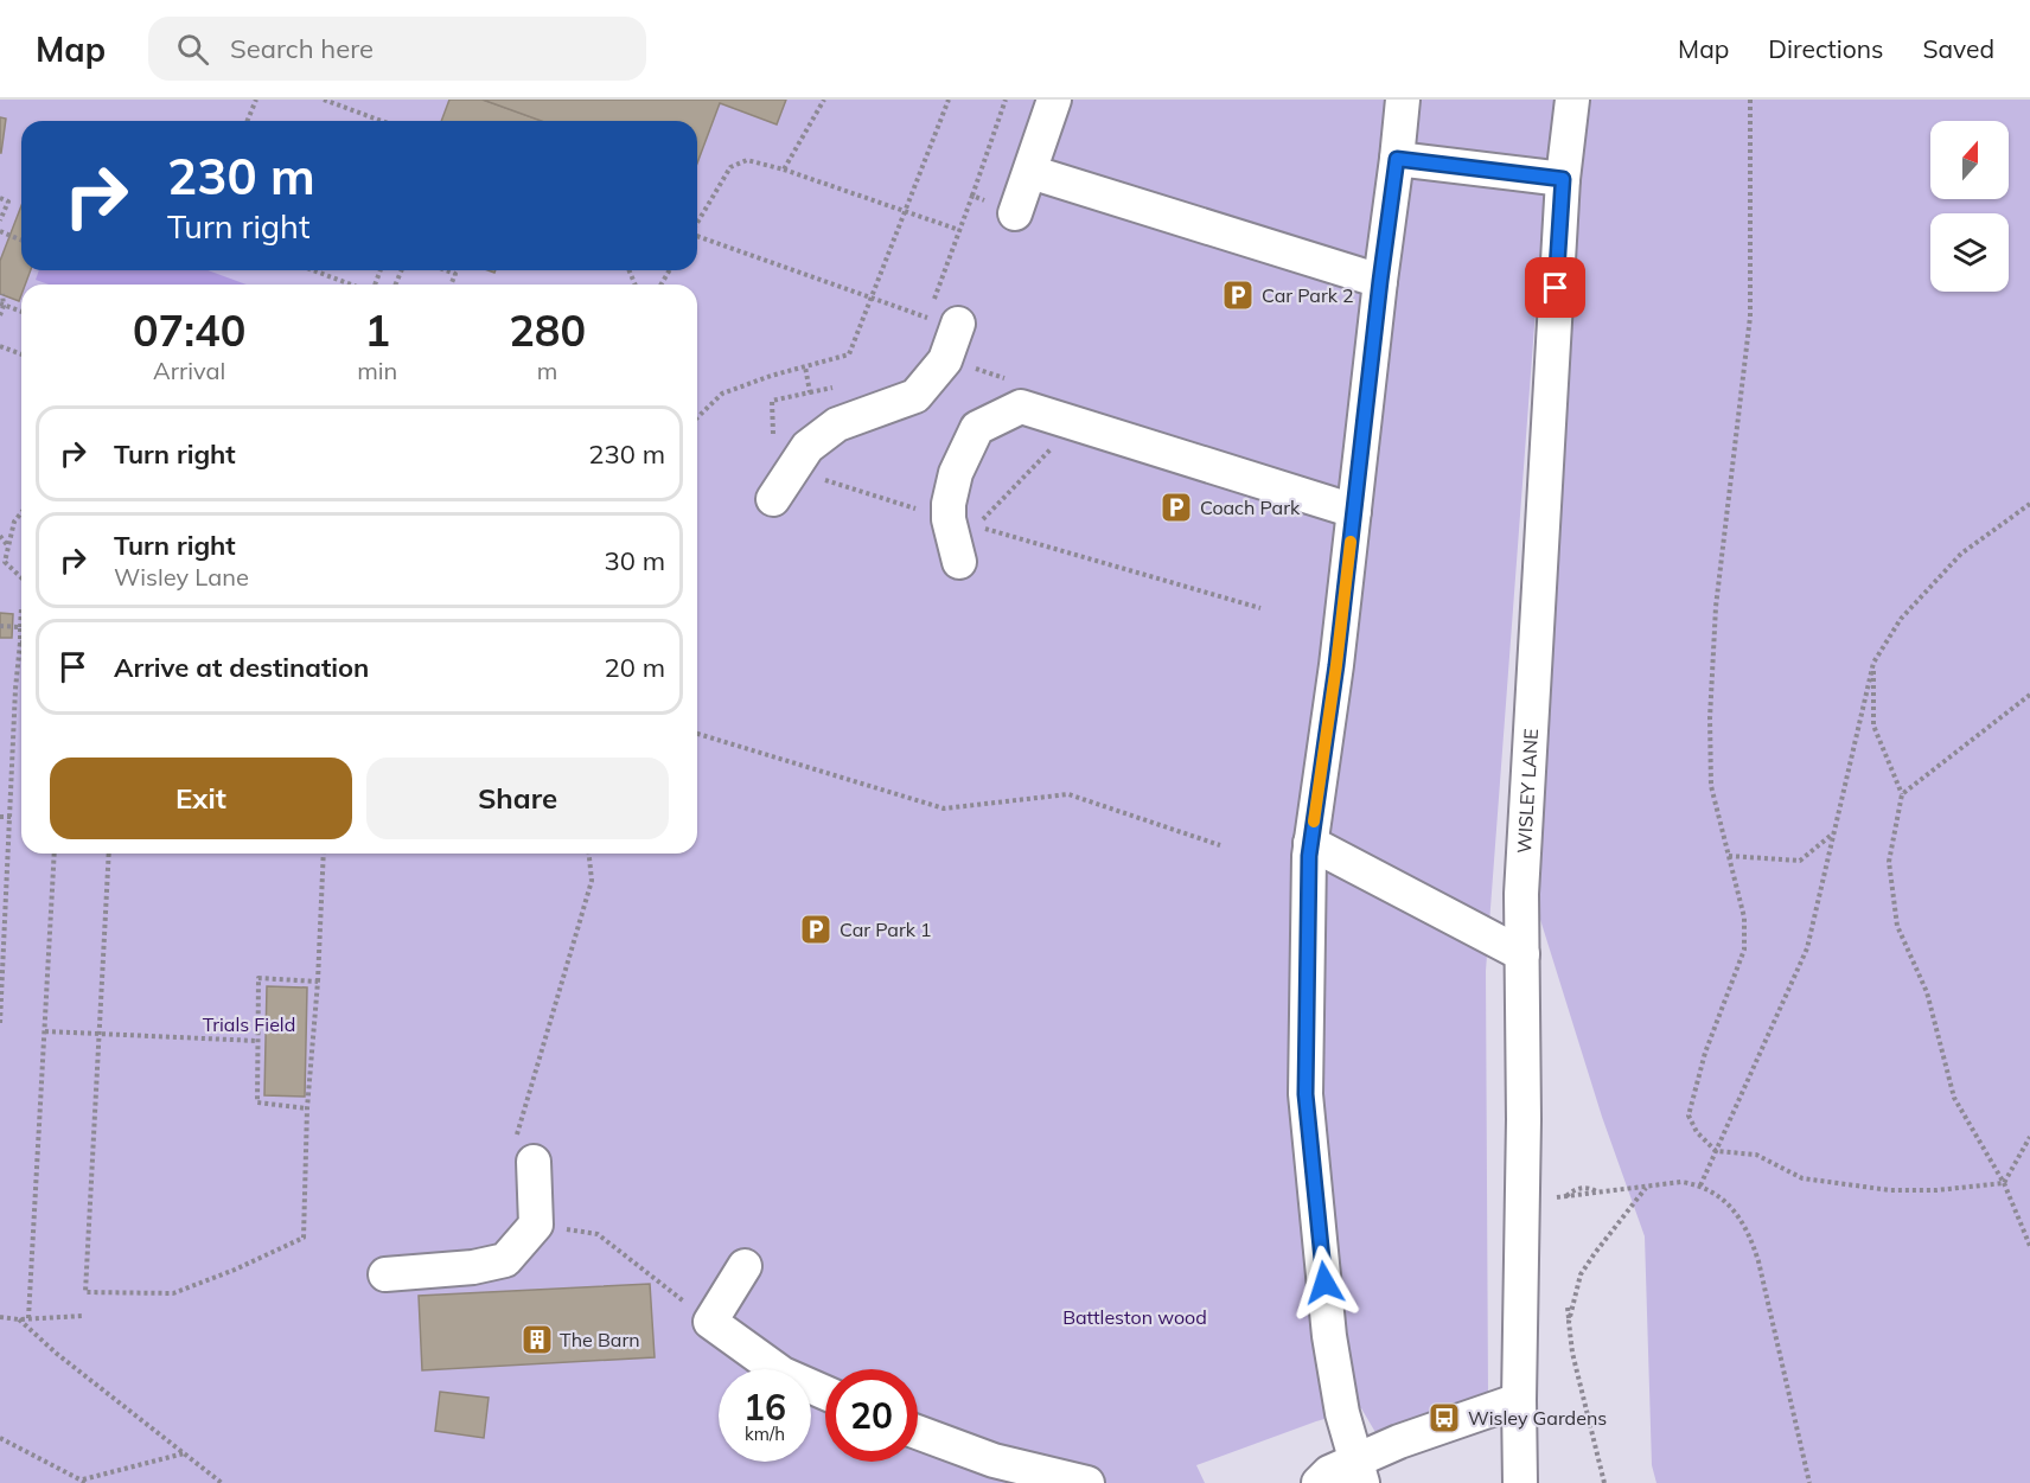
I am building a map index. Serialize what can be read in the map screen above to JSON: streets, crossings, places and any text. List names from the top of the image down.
{
  "streets": {
    "street": ["WISLEY LANE"]
  },
  "parks": ["Trials Field", "Battleston wood"],
  "places": {
    "parking": ["Car Park 2", "Coach Park", "Car Park 1"],
    "building": ["The Barn"],
    "bus stop": ["Wisley Gardens"]
  },
  "north": "top",
  "page": {
    "header": "Map",
    "search": "Search here",
    "nav": ["Map", "Directions", "Saved"],
    "turn": ["230 m", "Turn right"],
    "eta": [
      "07:40",
      "Arrival",
      "1",
      "min",
      "280",
      "m"
    ],
    "list": [
      {
        "name": "Turn right",
        "value": "230 m"
      },
      {
        "name": "Turn right",
        "note": "Wisley Lane",
        "value": "30 m"
      },
      {
        "name": "Arrive at destination",
        "value": "20 m"
      }
    ],
    "buttons": ["Exit", "Share"],
    "speed": "16 km/h",
    "limit": "20"
  }
}
